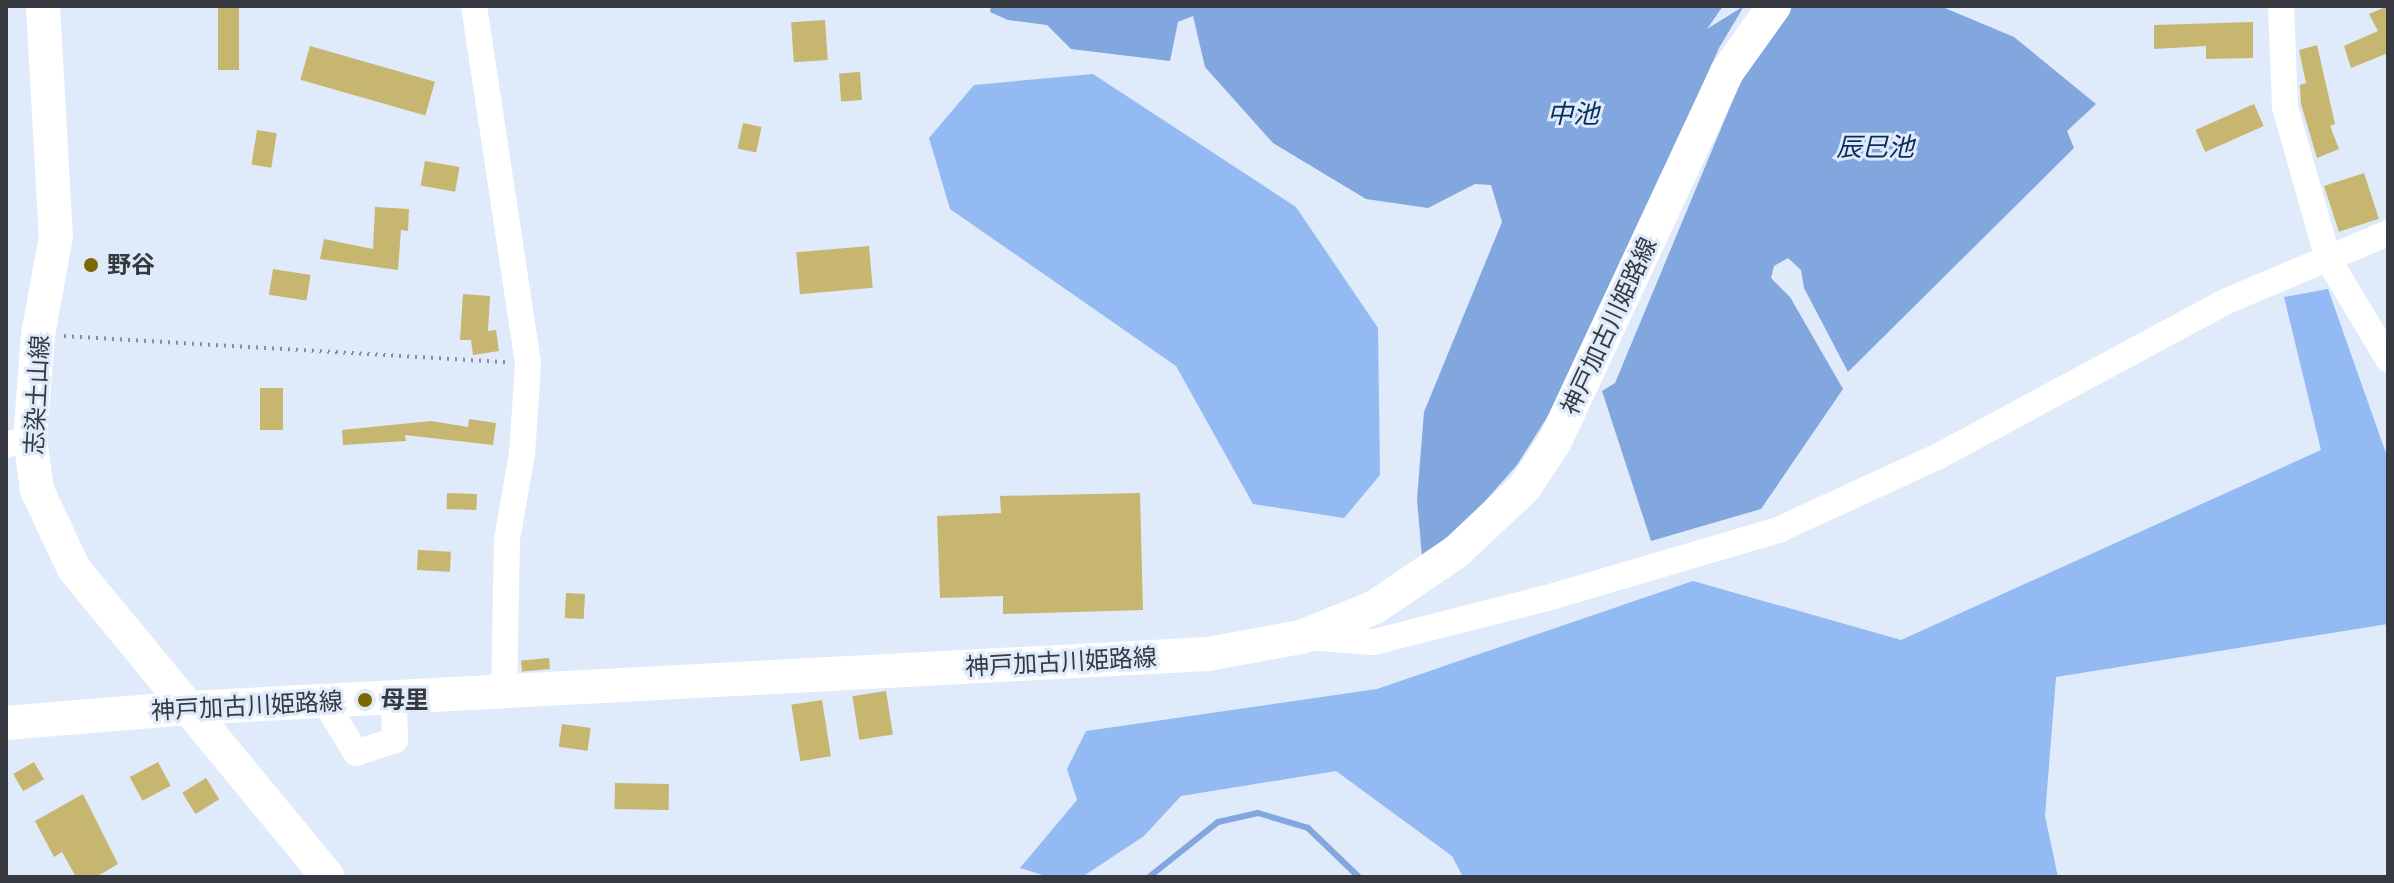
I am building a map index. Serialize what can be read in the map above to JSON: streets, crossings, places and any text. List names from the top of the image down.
{
  "streets": {
    "main road": ["神戸加古川姫路線", "志染土山線"]
  },
  "crossings": [
    ["神戸加古川姫路線", "志染土山線"]
  ],
  "water": ["中池", "辰巳池"],
  "places": ["野谷", "母里"]
}
